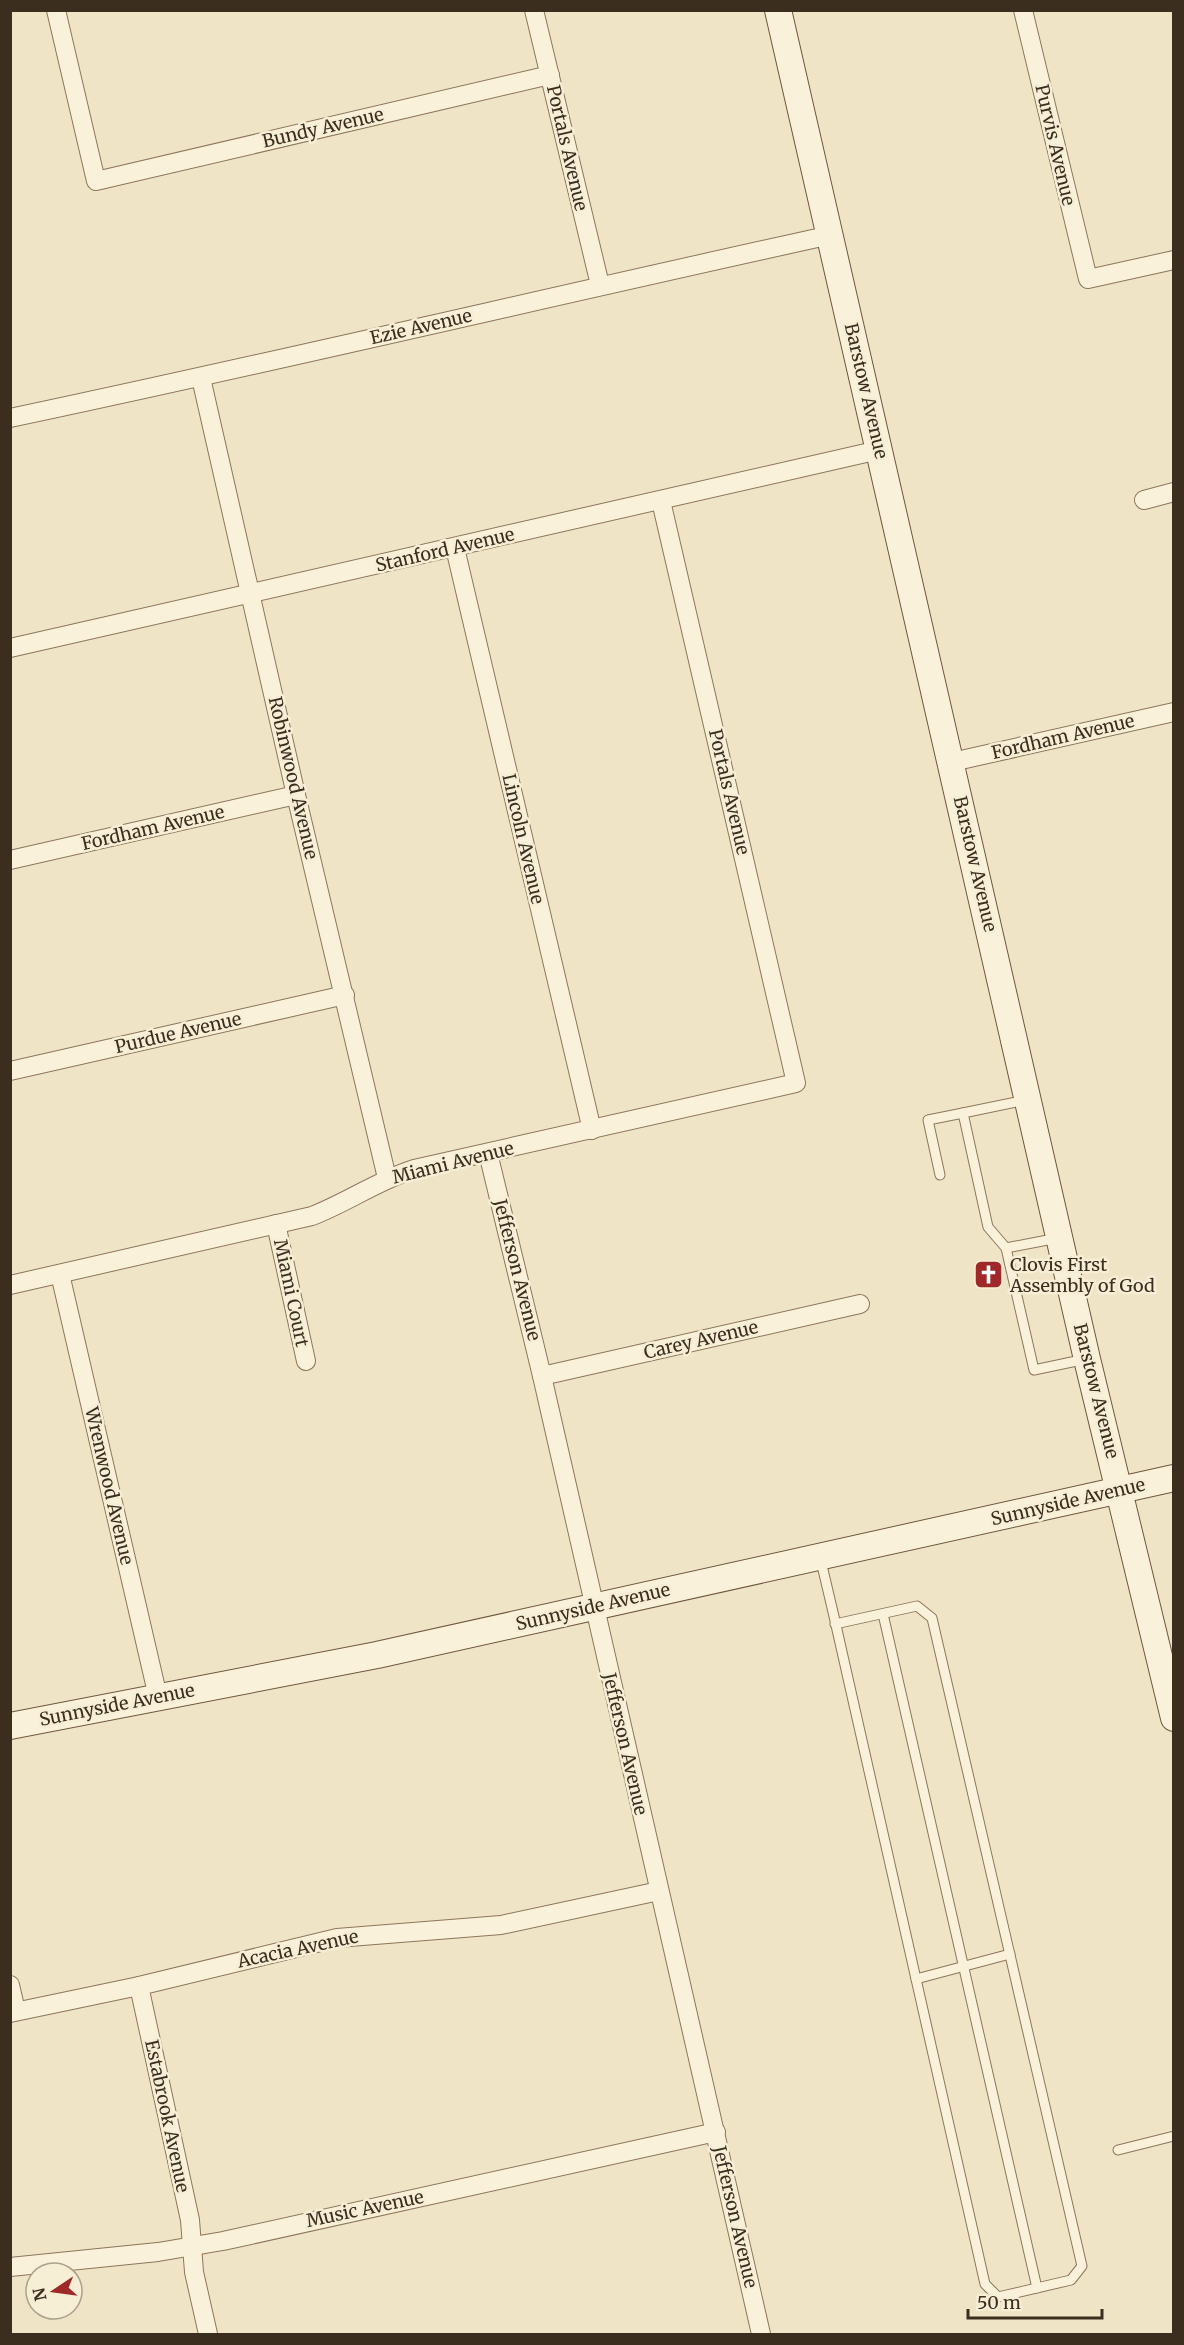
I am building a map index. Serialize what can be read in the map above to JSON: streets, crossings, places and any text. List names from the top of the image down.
{
  "streets": {
    "main road": ["Barstow Avenue", "Sunnyside Avenue"],
    "street": [
      "Bundy Avenue",
      "Purvis Avenue",
      "Portals Avenue",
      "Ezie Avenue",
      "Stanford Avenue",
      "Fordham Avenue",
      "Robinwood Avenue",
      "Lincoln Avenue",
      "Purdue Avenue",
      "Miami Avenue",
      "Jefferson Avenue",
      "Miami Court",
      "Carey Avenue",
      "Wrenwood Avenue",
      "Acacia Avenue",
      "Estabrook Avenue",
      "Music Avenue"
    ]
  },
  "crossings": [
    ["Bundy Avenue", "Portals Avenue"],
    ["Portals Avenue", "Ezie Avenue"],
    ["Portals Avenue", "Stanford Avenue"],
    ["Portals Avenue", "Miami Avenue"],
    ["Ezie Avenue", "Barstow Avenue"],
    ["Ezie Avenue", "Robinwood Avenue"],
    ["Barstow Avenue", "Stanford Avenue"],
    ["Barstow Avenue", "Fordham Avenue"],
    ["Barstow Avenue", "Sunnyside Avenue"],
    ["Stanford Avenue", "Robinwood Avenue"],
    ["Stanford Avenue", "Lincoln Avenue"],
    ["Fordham Avenue", "Robinwood Avenue"],
    ["Robinwood Avenue", "Purdue Avenue"],
    ["Robinwood Avenue", "Miami Avenue"],
    ["Lincoln Avenue", "Miami Avenue"],
    ["Miami Avenue", "Jefferson Avenue"],
    ["Miami Avenue", "Miami Court"],
    ["Miami Avenue", "Wrenwood Avenue"],
    ["Jefferson Avenue", "Carey Avenue"],
    ["Jefferson Avenue", "Sunnyside Avenue"],
    ["Jefferson Avenue", "Acacia Avenue"],
    ["Jefferson Avenue", "Music Avenue"],
    ["Wrenwood Avenue", "Sunnyside Avenue"],
    ["Acacia Avenue", "Estabrook Avenue"],
    ["Estabrook Avenue", "Music Avenue"]
  ],
  "places": {
    "church": ["Clovis First Assembly of God"]
  },
  "scale_bar": "50 m",
  "north": "left"
}
